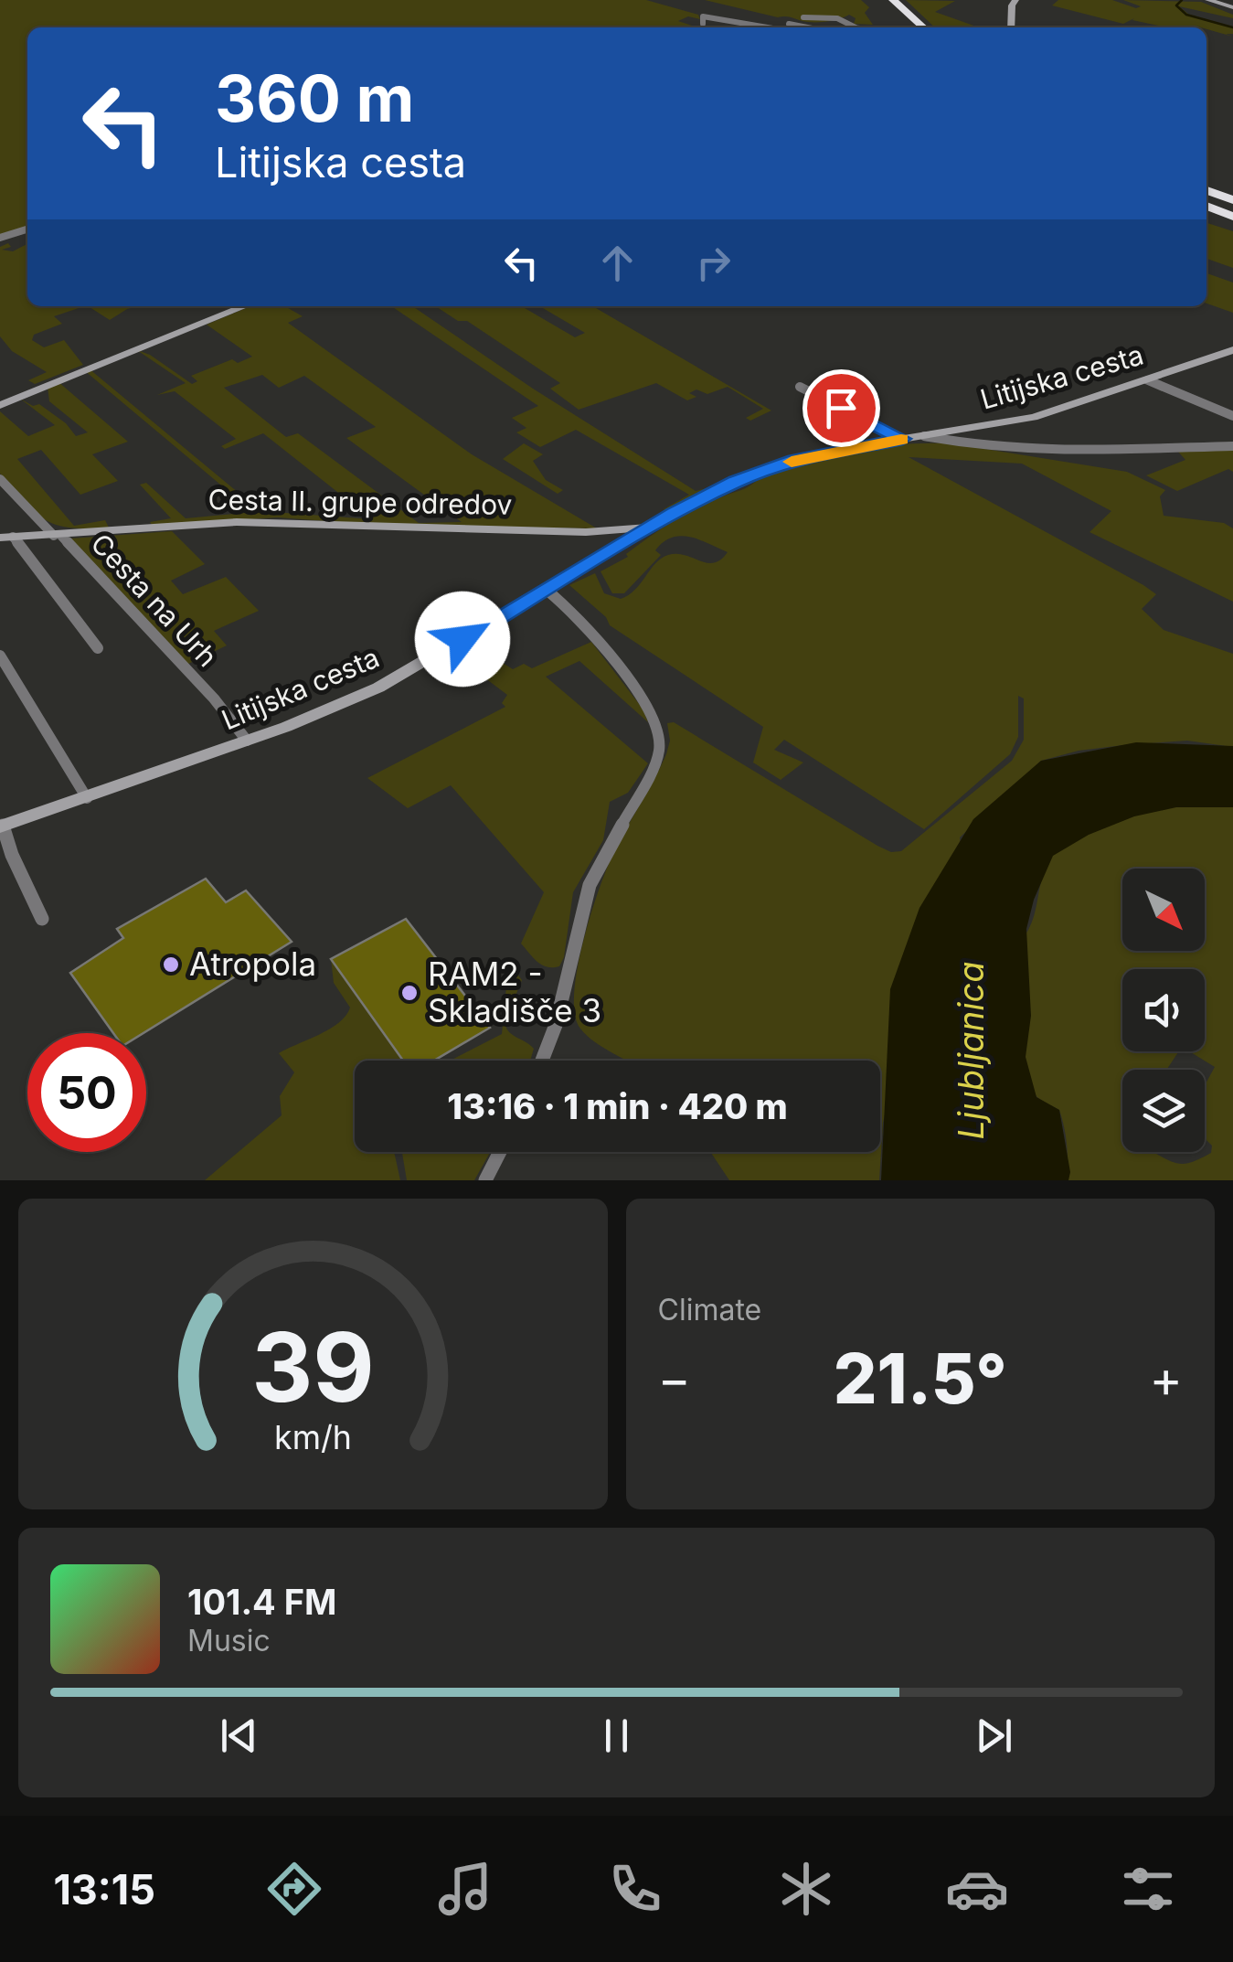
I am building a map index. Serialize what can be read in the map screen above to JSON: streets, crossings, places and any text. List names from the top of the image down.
{
  "streets": {
    "main road": ["Litijska cesta", "Cesta II. grupe odredov"],
    "street": ["Cesta na Urh"]
  },
  "crossings": [
    ["Litijska cesta", "Cesta II. grupe odredov"],
    ["Litijska cesta", "Cesta na Urh"],
    ["Cesta II. grupe odredov", "Cesta na Urh"]
  ],
  "water": ["Ljubljanica"],
  "places": ["Atropola", "RAM2 - Skladišče 3"],
  "north": "bottom right",
  "page": {
    "turn": ["360 m", "Litijska cesta"],
    "limit": "50",
    "trip": "13:16 · 1 min · 420 m",
    "tile": "Climate",
    "heat": ["−", "21.5°", "+"],
    "song": ["101.4 FM", "Music"],
    "tabs": "13:15",
    "gauge": ["39", "km/h"]
  }
}
